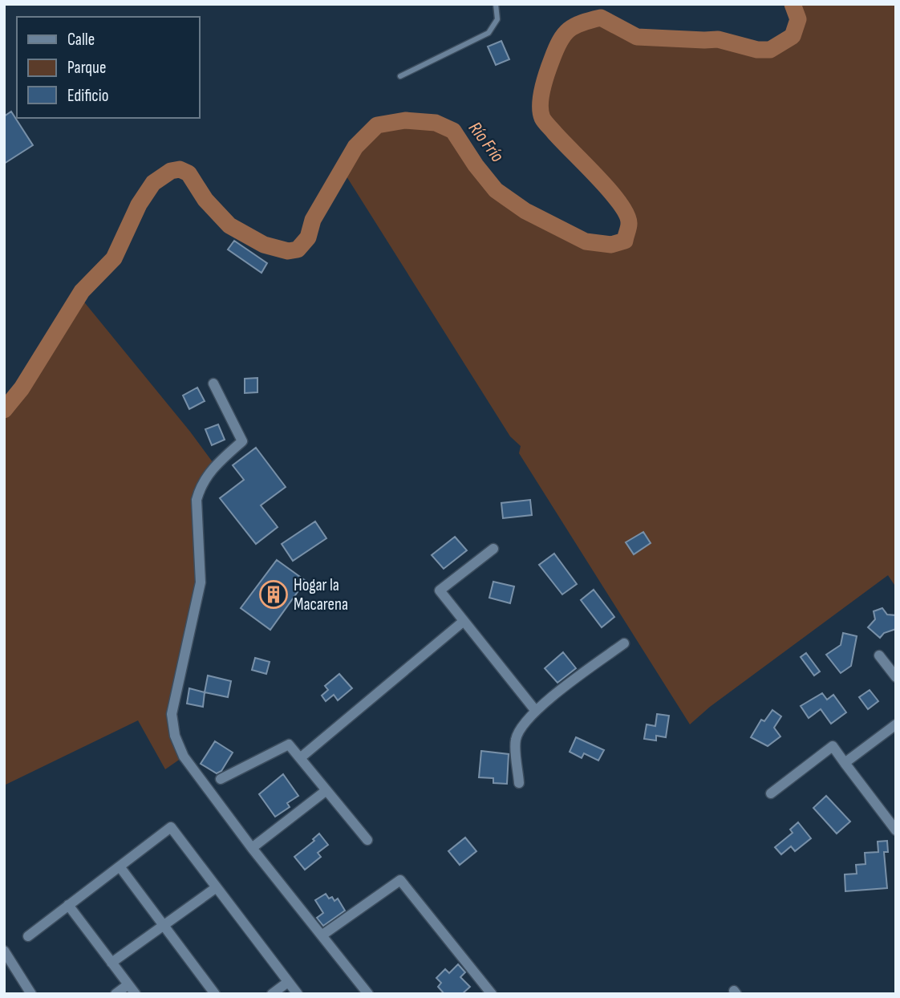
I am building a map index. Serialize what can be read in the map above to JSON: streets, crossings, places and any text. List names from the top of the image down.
{
  "water": ["Río Frío"],
  "places": {
    "building": ["Hogar la Macarena"]
  },
  "legend": ["Calle", "Parque", "Edificio"]
}
